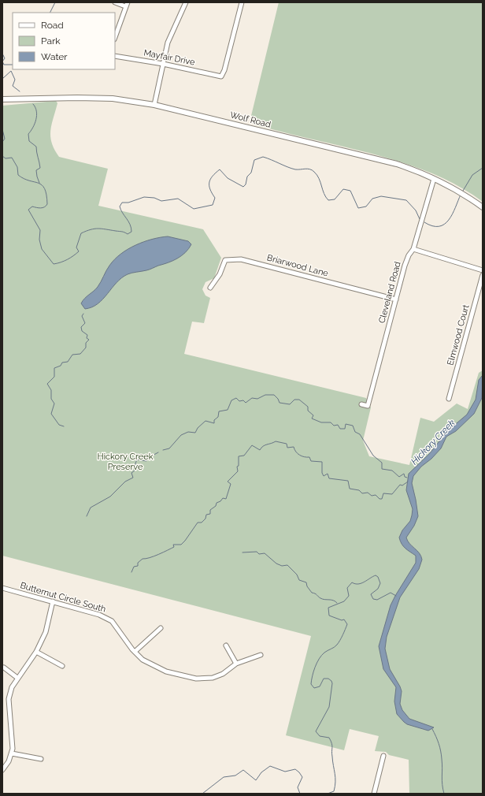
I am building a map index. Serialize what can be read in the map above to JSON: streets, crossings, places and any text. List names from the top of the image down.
{
  "streets": {
    "main road": ["Wolf Road"],
    "street": [
      "Mayfair Drive",
      "Briarwood Lane",
      "Cleveland Road",
      "Elmwood Court",
      "Butternut Circle South"
    ]
  },
  "crossings": [
    ["Wolf Road", "Cleveland Road"],
    ["Briarwood Lane", "Cleveland Road"]
  ],
  "water": ["Hickory Creek"],
  "parks": ["Hickory Creek Preserve"],
  "legend": ["Road", "Park", "Water"]
}
